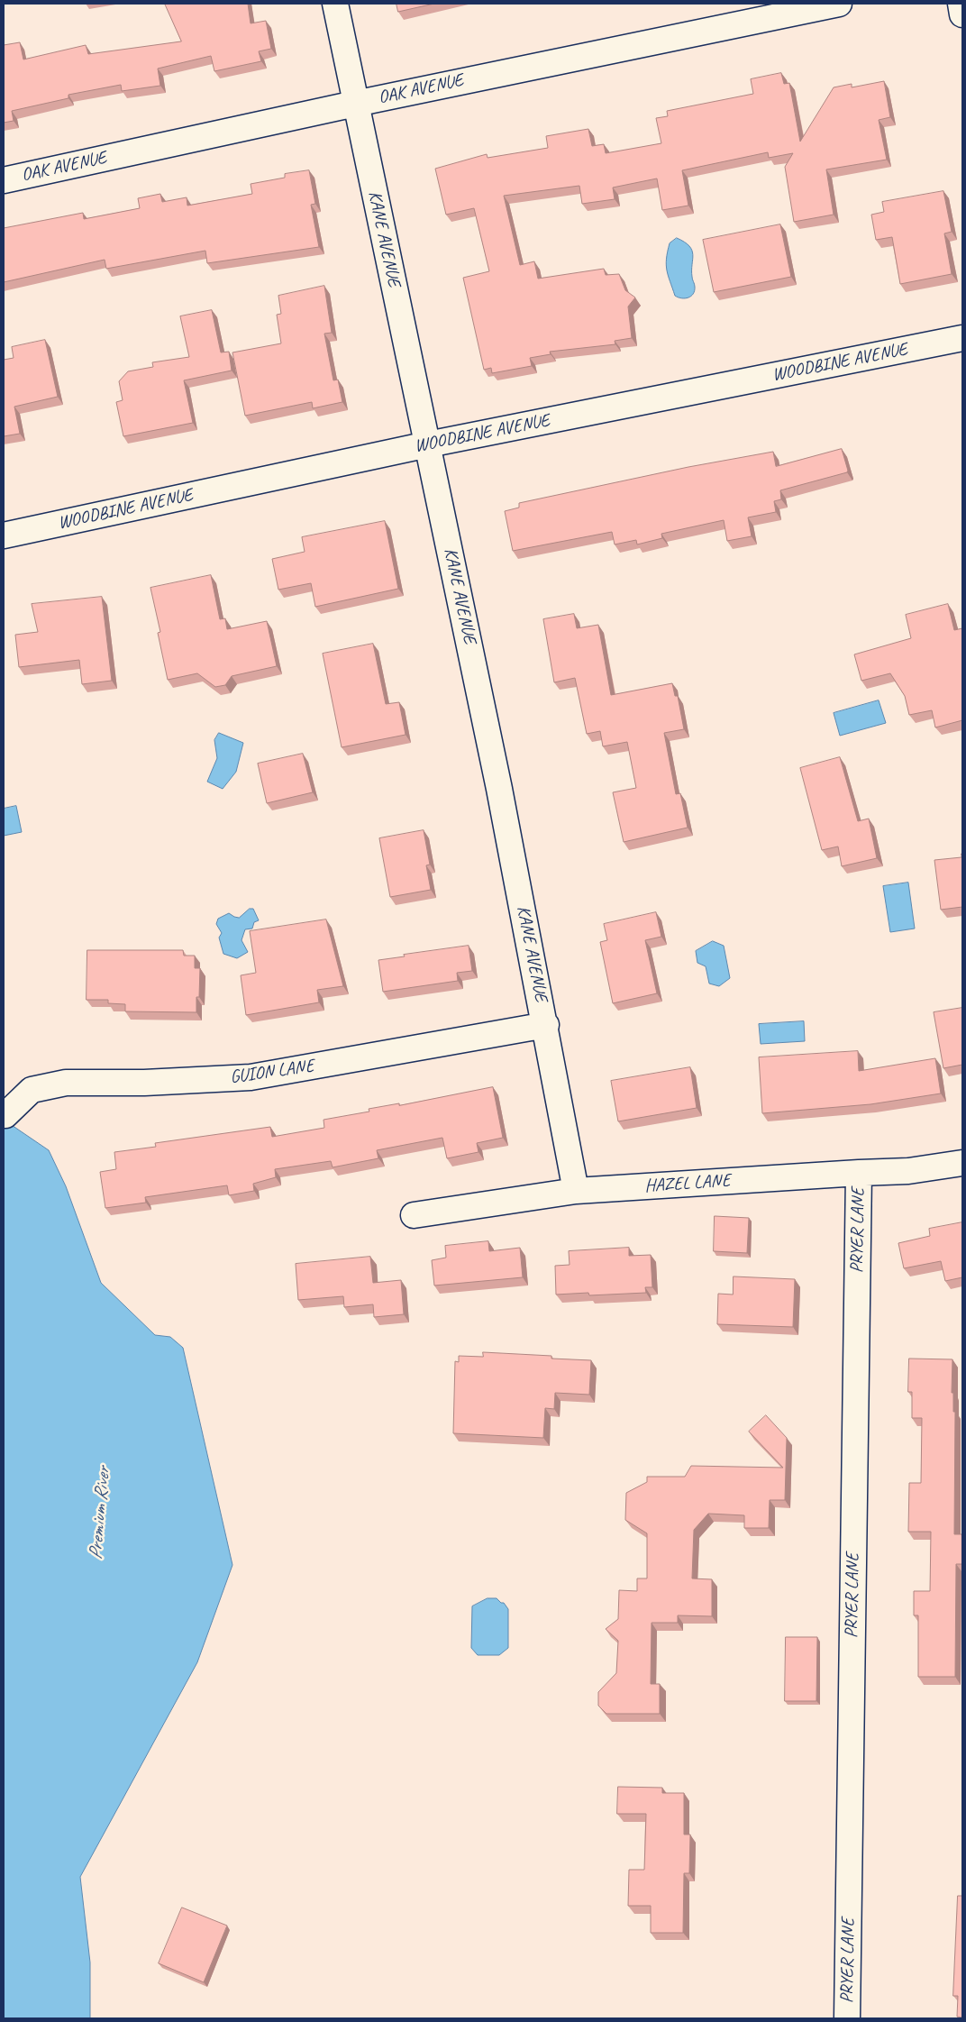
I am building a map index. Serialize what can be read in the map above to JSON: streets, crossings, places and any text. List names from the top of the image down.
{
  "streets": {
    "street": [
      "OAK AVENUE",
      "KANE AVENUE",
      "WOODBINE AVENUE",
      "GUION LANE",
      "HAZEL LANE",
      "PRYER LANE"
    ]
  },
  "crossings": [
    ["OAK AVENUE", "KANE AVENUE"],
    ["KANE AVENUE", "WOODBINE AVENUE"],
    ["KANE AVENUE", "GUION LANE"],
    ["KANE AVENUE", "HAZEL LANE"],
    ["HAZEL LANE", "PRYER LANE"]
  ],
  "water": ["Premium River"]
}
